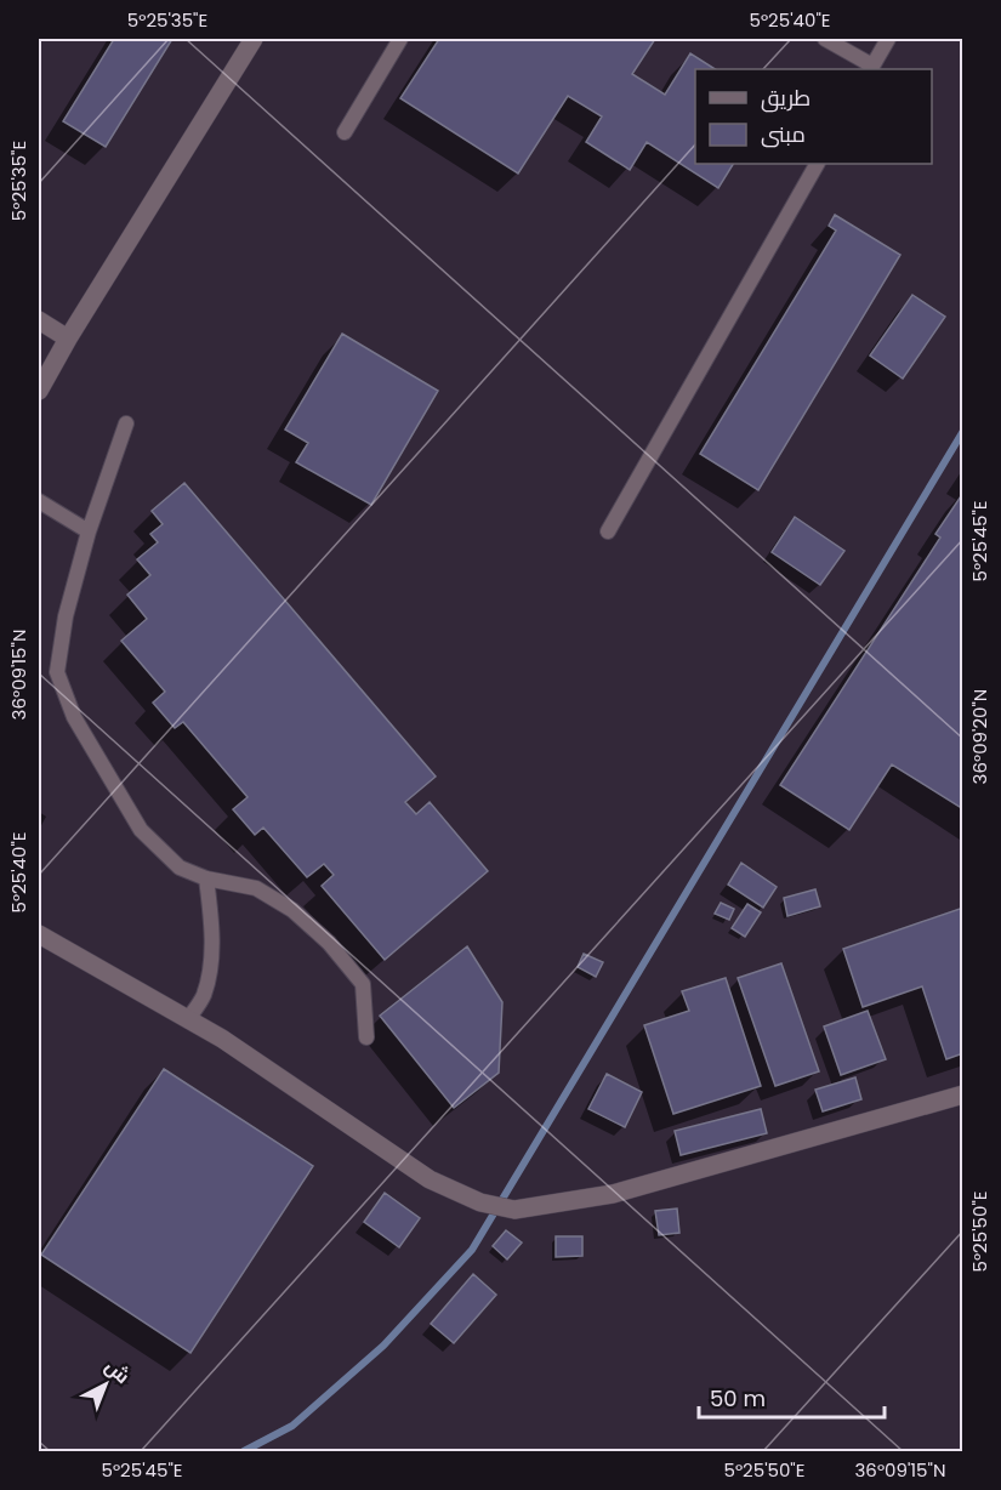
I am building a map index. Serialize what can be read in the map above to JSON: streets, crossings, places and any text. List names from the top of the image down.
{
  "legend": ["طريق", "مبنى"],
  "scale_bar": "50 m",
  "north": "top right",
  "coordinates": [
    "5°25'35\"E",
    "5°25'40\"E",
    "5°25'45\"E",
    "36°09'15\"N",
    "36°09'20\"N",
    "5°25'50\"E"
  ]
}
